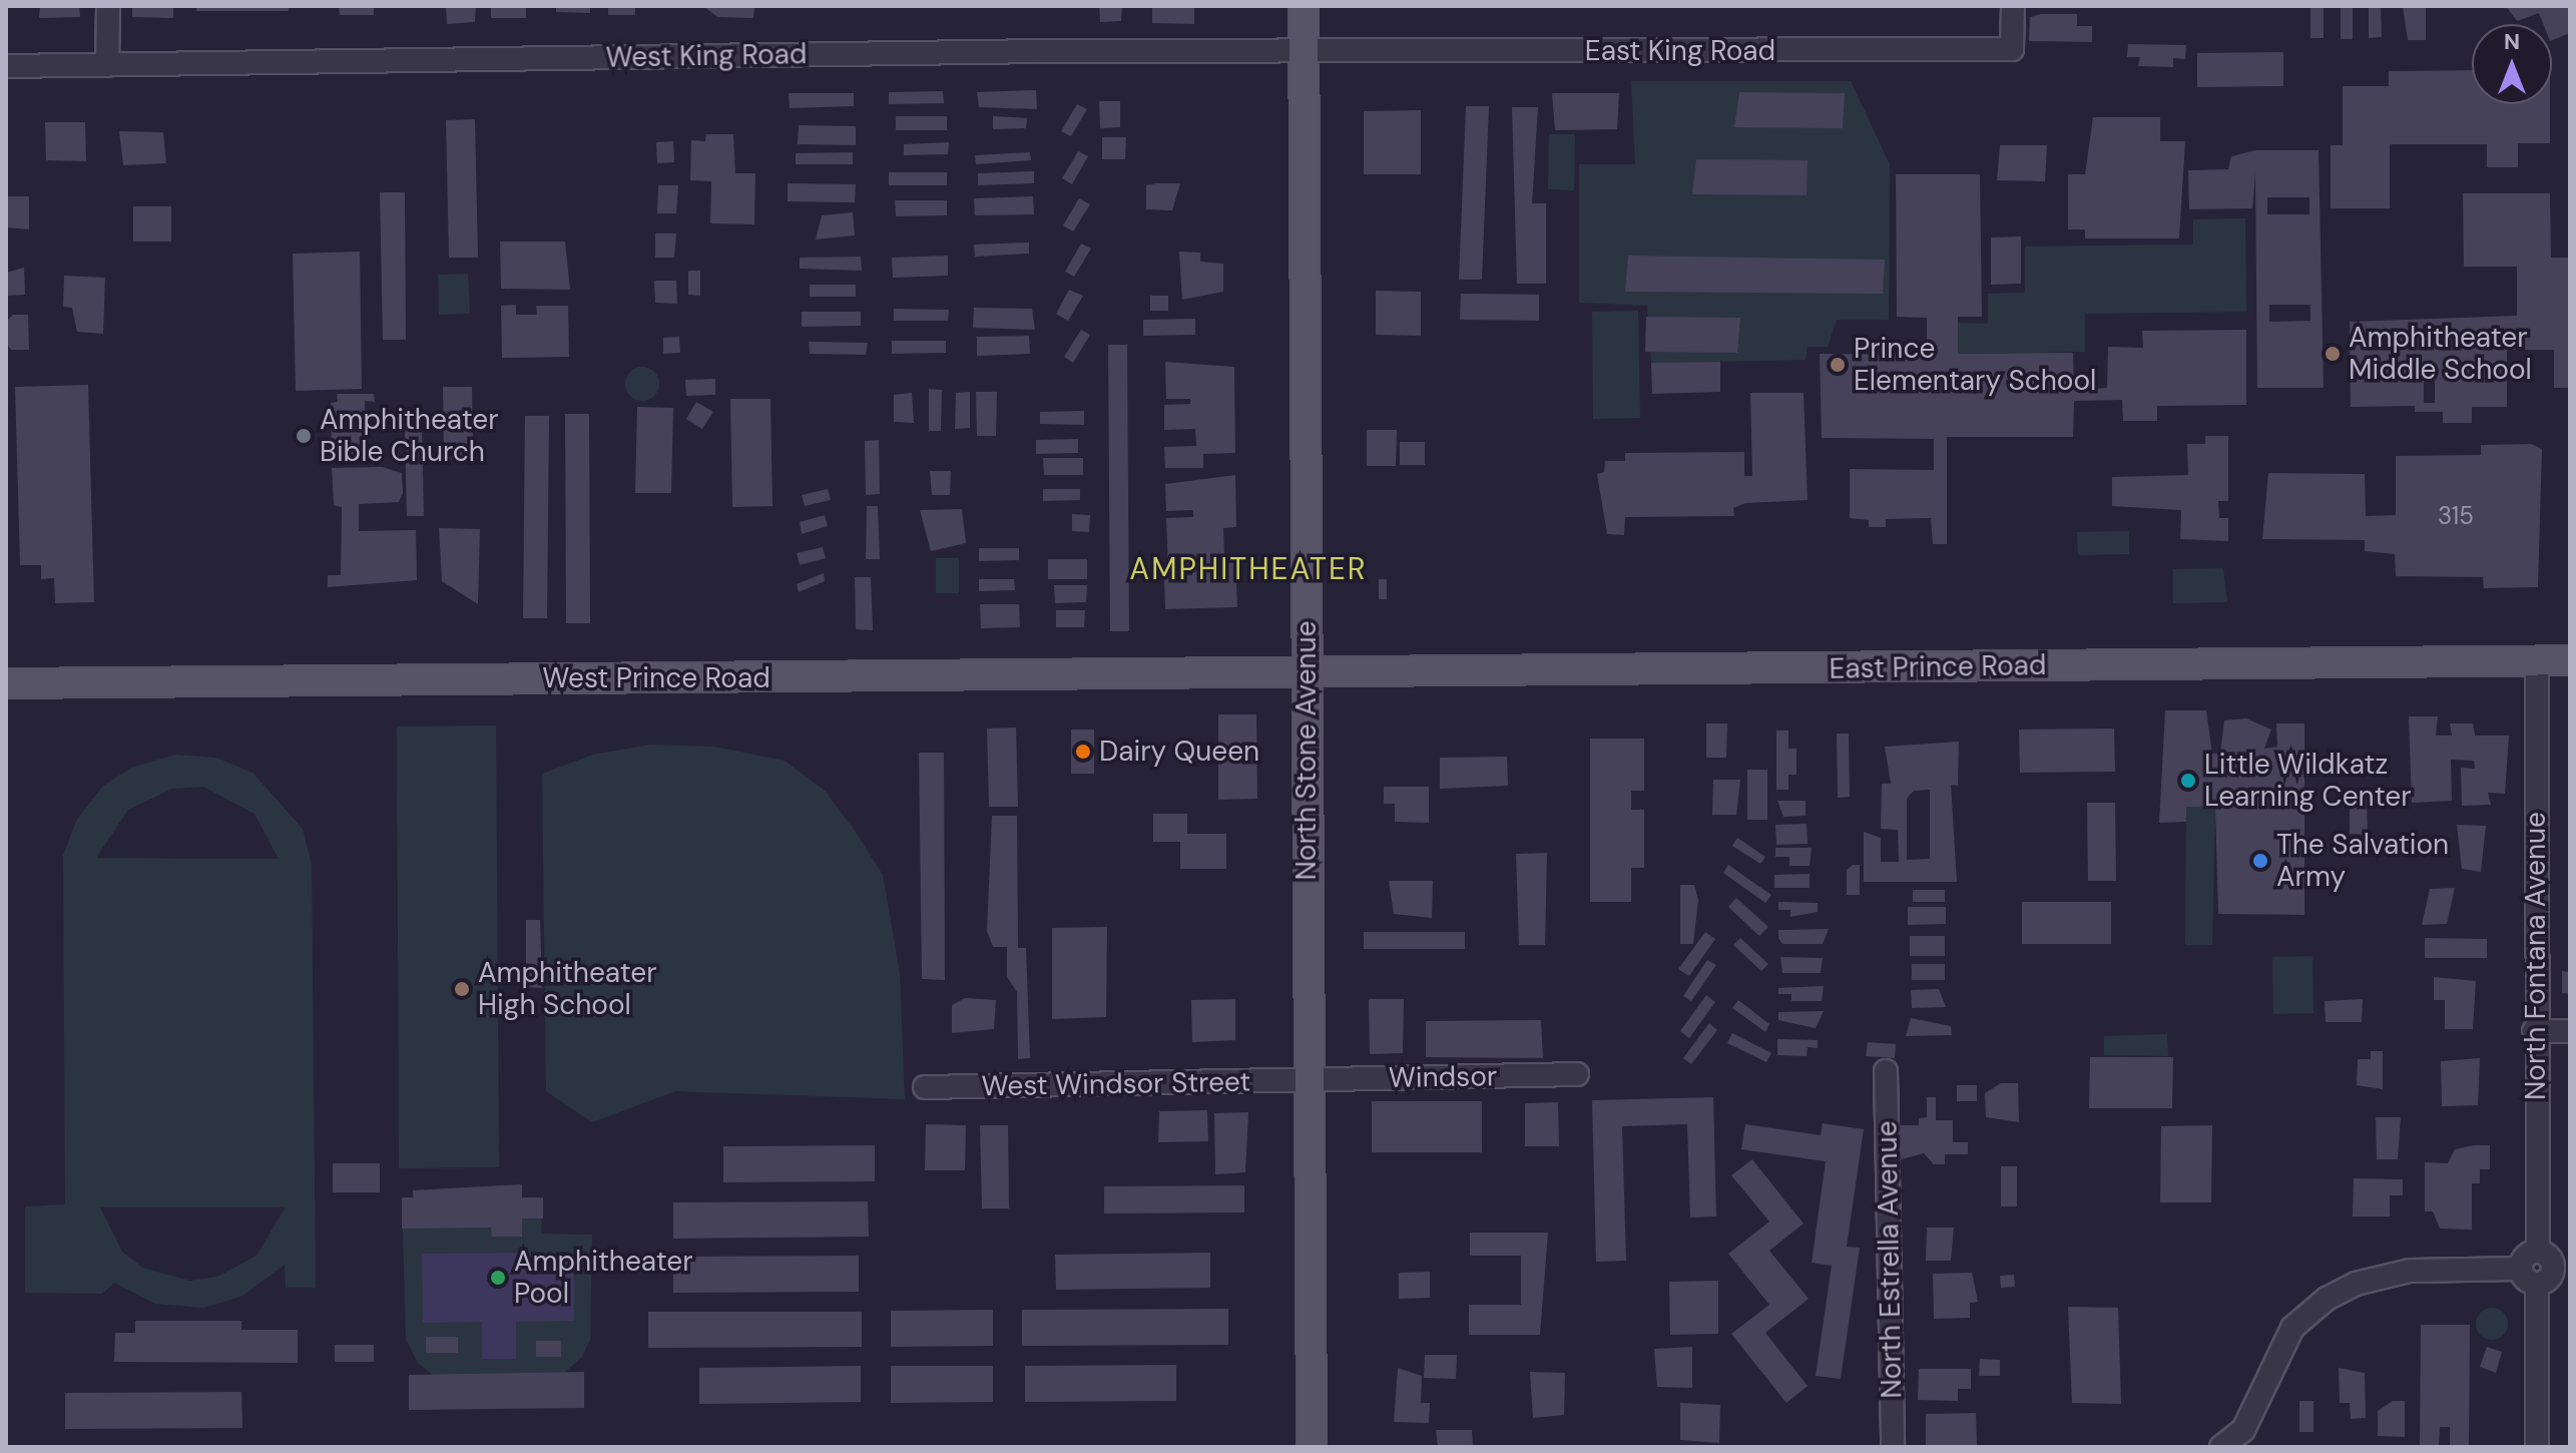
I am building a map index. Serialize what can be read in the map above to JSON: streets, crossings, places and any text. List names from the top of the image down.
{
  "streets": {
    "main road": ["East Prince Road", "West Prince Road", "North Stone Avenue"],
    "street": [
      "East King Road",
      "West King Road",
      "North Fontana Avenue",
      "Windsor",
      "West Windsor Street",
      "North Estrella Avenue"
    ]
  },
  "crossings": [
    ["East King Road", "West King Road"],
    ["East King Road", "North Stone Avenue"],
    ["West King Road", "North Stone Avenue"],
    ["East Prince Road", "West Prince Road"],
    ["East Prince Road", "North Stone Avenue"],
    ["East Prince Road", "North Fontana Avenue"],
    ["West Prince Road", "North Stone Avenue"],
    ["North Stone Avenue", "Windsor"],
    ["North Stone Avenue", "West Windsor Street"],
    ["Windsor", "West Windsor Street"]
  ],
  "districts": ["AMPHITHEATER"],
  "places": [
    "Amphitheater Middle School",
    "Prince Elementary School",
    "Amphitheater Bible Church",
    "Dairy Queen",
    "Little Wildkatz Learning Center",
    "The Salvation Army",
    "Amphitheater High School",
    "Amphitheater Pool"
  ],
  "house_numbers": ["315"],
  "north": "top"
}
